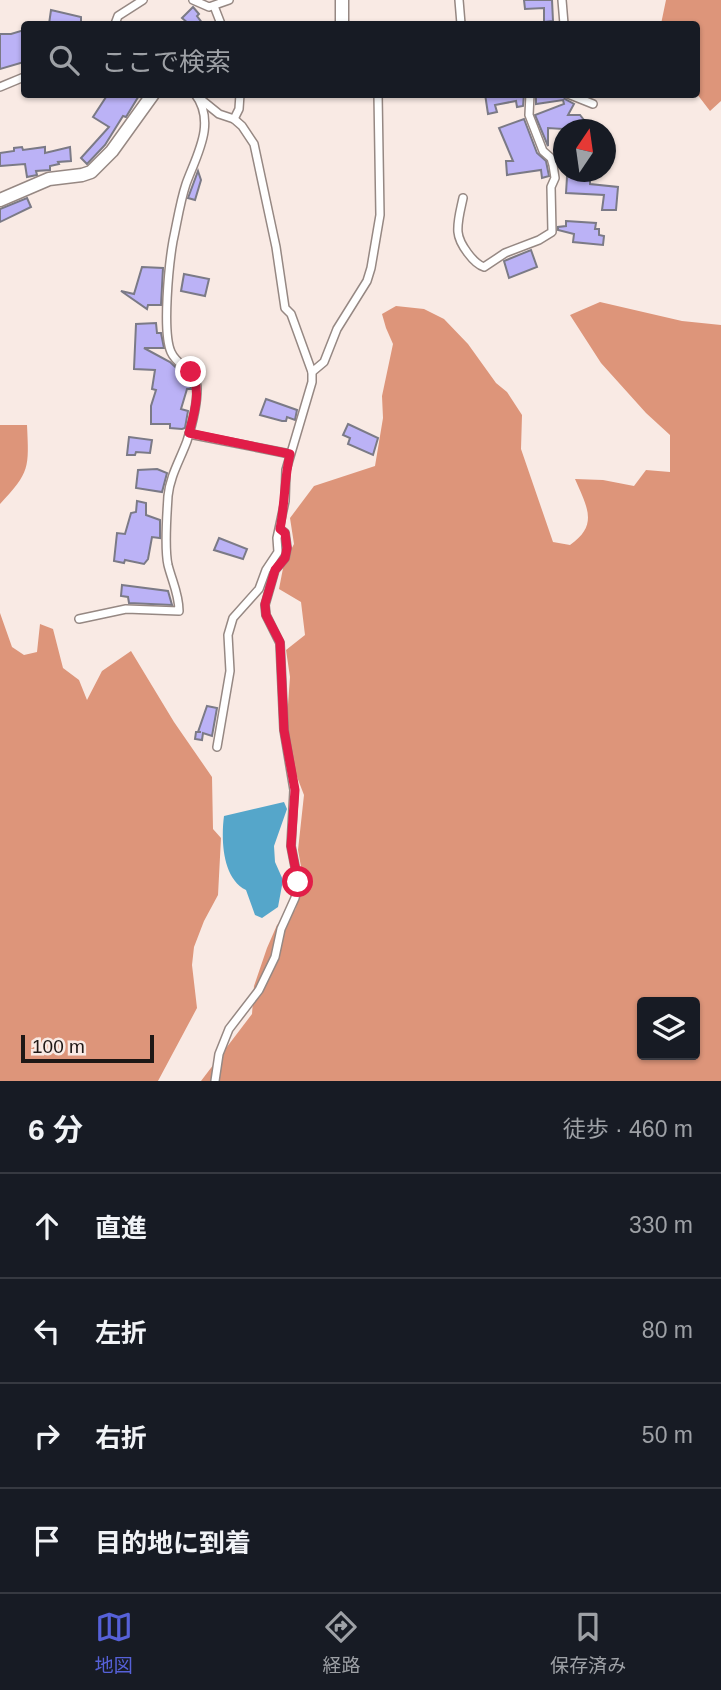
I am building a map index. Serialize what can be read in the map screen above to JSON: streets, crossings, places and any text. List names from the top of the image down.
{
  "scale_bar": "100 m",
  "north": "top",
  "page": {
    "search": "ここで検索",
    "scale": "100 m",
    "heading": ["6 分", "徒歩 · 460 m"],
    "list": [
      ["直進", "330 m"],
      ["左折", "80 m"],
      ["右折", "50 m"],
      "目的地に到着"
    ],
    "nav": ["地図", "経路", "保存済み"]
  }
}
